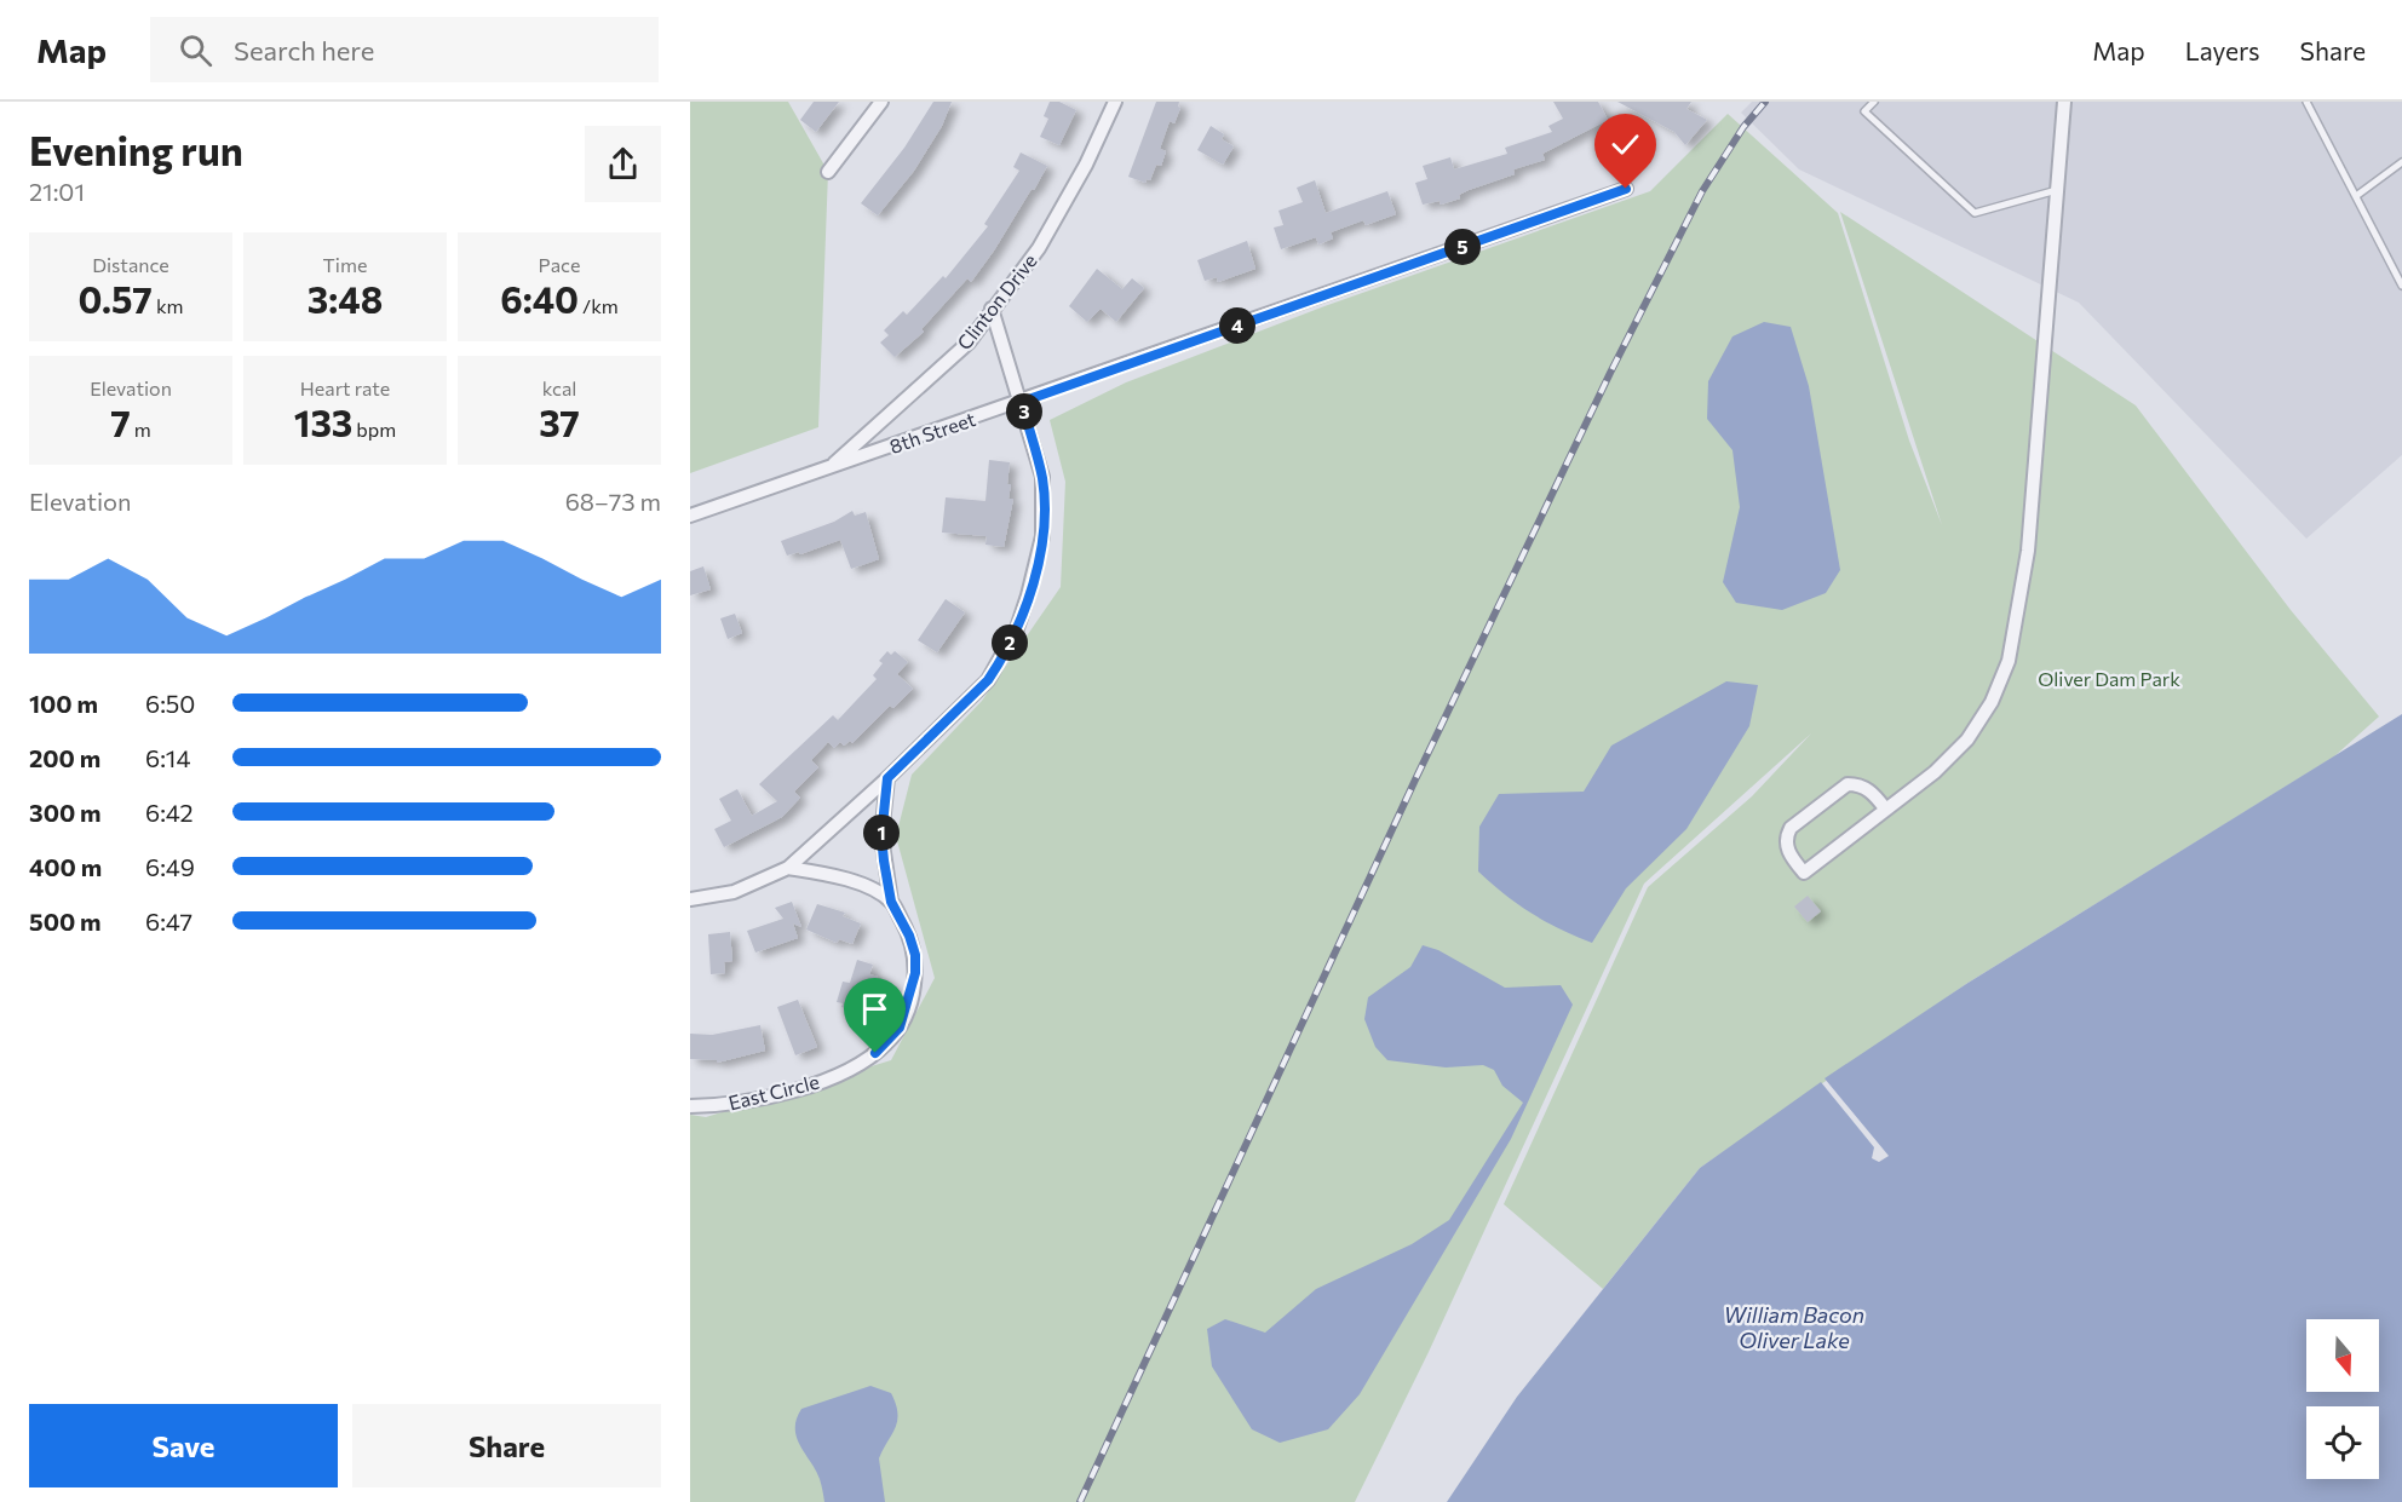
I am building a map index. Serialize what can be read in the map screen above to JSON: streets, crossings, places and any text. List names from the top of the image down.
{
  "streets": {
    "street": ["Clinton Drive", "8th Street", "East Circle"]
  },
  "crossings": [
    ["Clinton Drive", "8th Street"]
  ],
  "water": ["William Bacon Oliver Lake"],
  "parks": ["Oliver Dam Park"],
  "north": "bottom",
  "page": {
    "header": "Map",
    "search": "Search here",
    "nav": ["Map", "Layers", "Share"],
    "heading": ["Evening run", "21:01"],
    "stats": [
      ["Distance", "0.57 km"],
      ["Time", "3:48"],
      ["Pace", "6:40 /km"],
      ["Elevation", "7 m"],
      ["Heart rate", "133 bpm"],
      ["kcal", "37"]
    ],
    "pins": [
      "5",
      "4",
      "3",
      "2",
      "1"
    ],
    "chart": ["Elevation", "68–73 m"],
    "list": [
      {
        "name": "100 m",
        "note": "6:50"
      },
      {
        "name": "200 m",
        "note": "6:14"
      },
      {
        "name": "300 m",
        "note": "6:42"
      },
      {
        "name": "400 m",
        "note": "6:49"
      },
      {
        "name": "500 m",
        "note": "6:47"
      }
    ],
    "buttons": ["Save", "Share"]
  }
}
